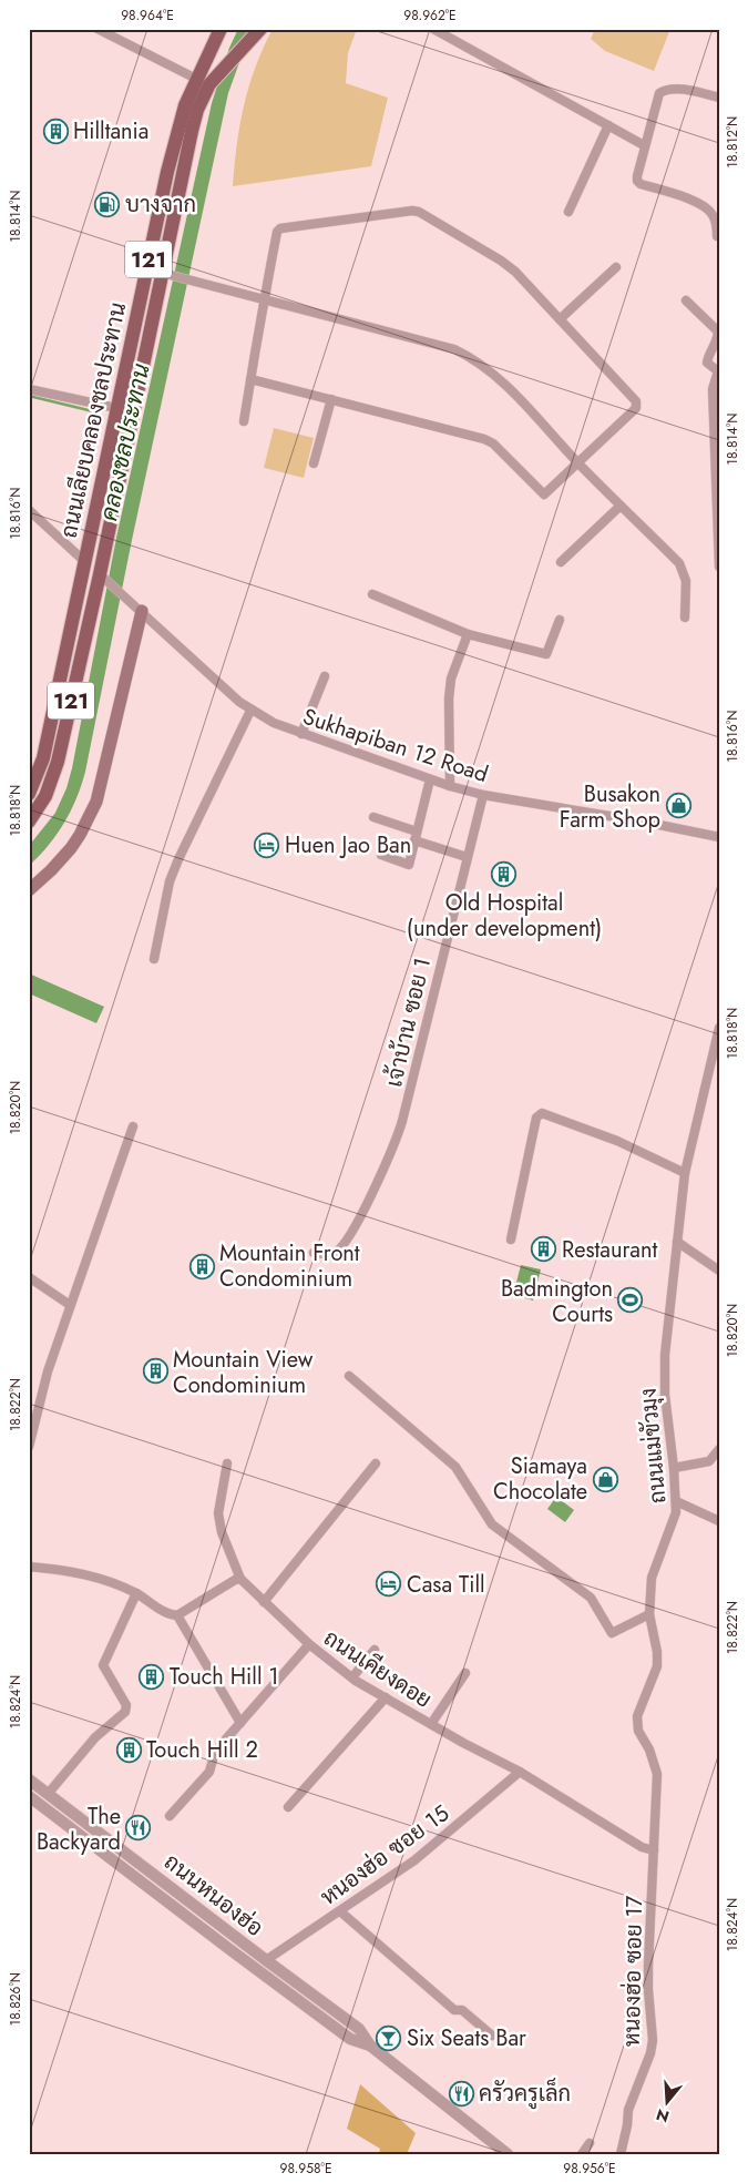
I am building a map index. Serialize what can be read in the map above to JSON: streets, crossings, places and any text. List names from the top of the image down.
{
  "streets": {
    "main road": ["121", "ถนนเลียบคลองชลประทาน"],
    "street": [
      "Sukhapiban 12 Road",
      "เจ้าบ้าน ซอย 1",
      "ถนนแม่ขัวมุง",
      "ถนนเคียงดอย",
      "หนองฮ่อ ซอย 15",
      "ถนนหนองฮ่อ",
      "หนองฮ่อ ซอย 17"
    ]
  },
  "crossings": [
    ["ถนนเลียบคลองชลประทาน", "Sukhapiban 12 Road"],
    ["Sukhapiban 12 Road", "เจ้าบ้าน ซอย 1"],
    ["ถนนแม่ขัวมุง", "ถนนเคียงดอย"],
    ["ถนนแม่ขัวมุง", "หนองฮ่อ ซอย 17"],
    ["ถนนเคียงดอย", "หนองฮ่อ ซอย 15"],
    ["ถนนเคียงดอย", "หนองฮ่อ ซอย 17"],
    ["หนองฮ่อ ซอย 15", "ถนนหนองฮ่อ"]
  ],
  "water": ["คลองชลประทาน"],
  "places": {
    "building": [
      "Hilltania",
      "Old Hospital (under development)",
      "Restaurant",
      "Mountain Front Condominium",
      "Mountain View Condominium",
      "Touch Hill 1",
      "Touch Hill 2"
    ],
    "fuel station": ["บางจาก"],
    "shop": ["Busakon Farm Shop", "Siamaya Chocolate"],
    "hotel": ["Huen Jao Ban", "Casa Till"],
    "sports": ["Badmington Courts"],
    "restaurant": ["The Backyard", "ครัวครูเล็ก"],
    "bar": ["Six Seats Bar"]
  },
  "north": "bottom",
  "coordinates": [
    "98.964°E",
    "98.962°E",
    "18.812°N",
    "18.814°N",
    "18.816°N",
    "18.818°N",
    "18.820°N",
    "18.822°N",
    "18.824°N",
    "18.826°N",
    "98.958°E",
    "98.956°E"
  ]
}
